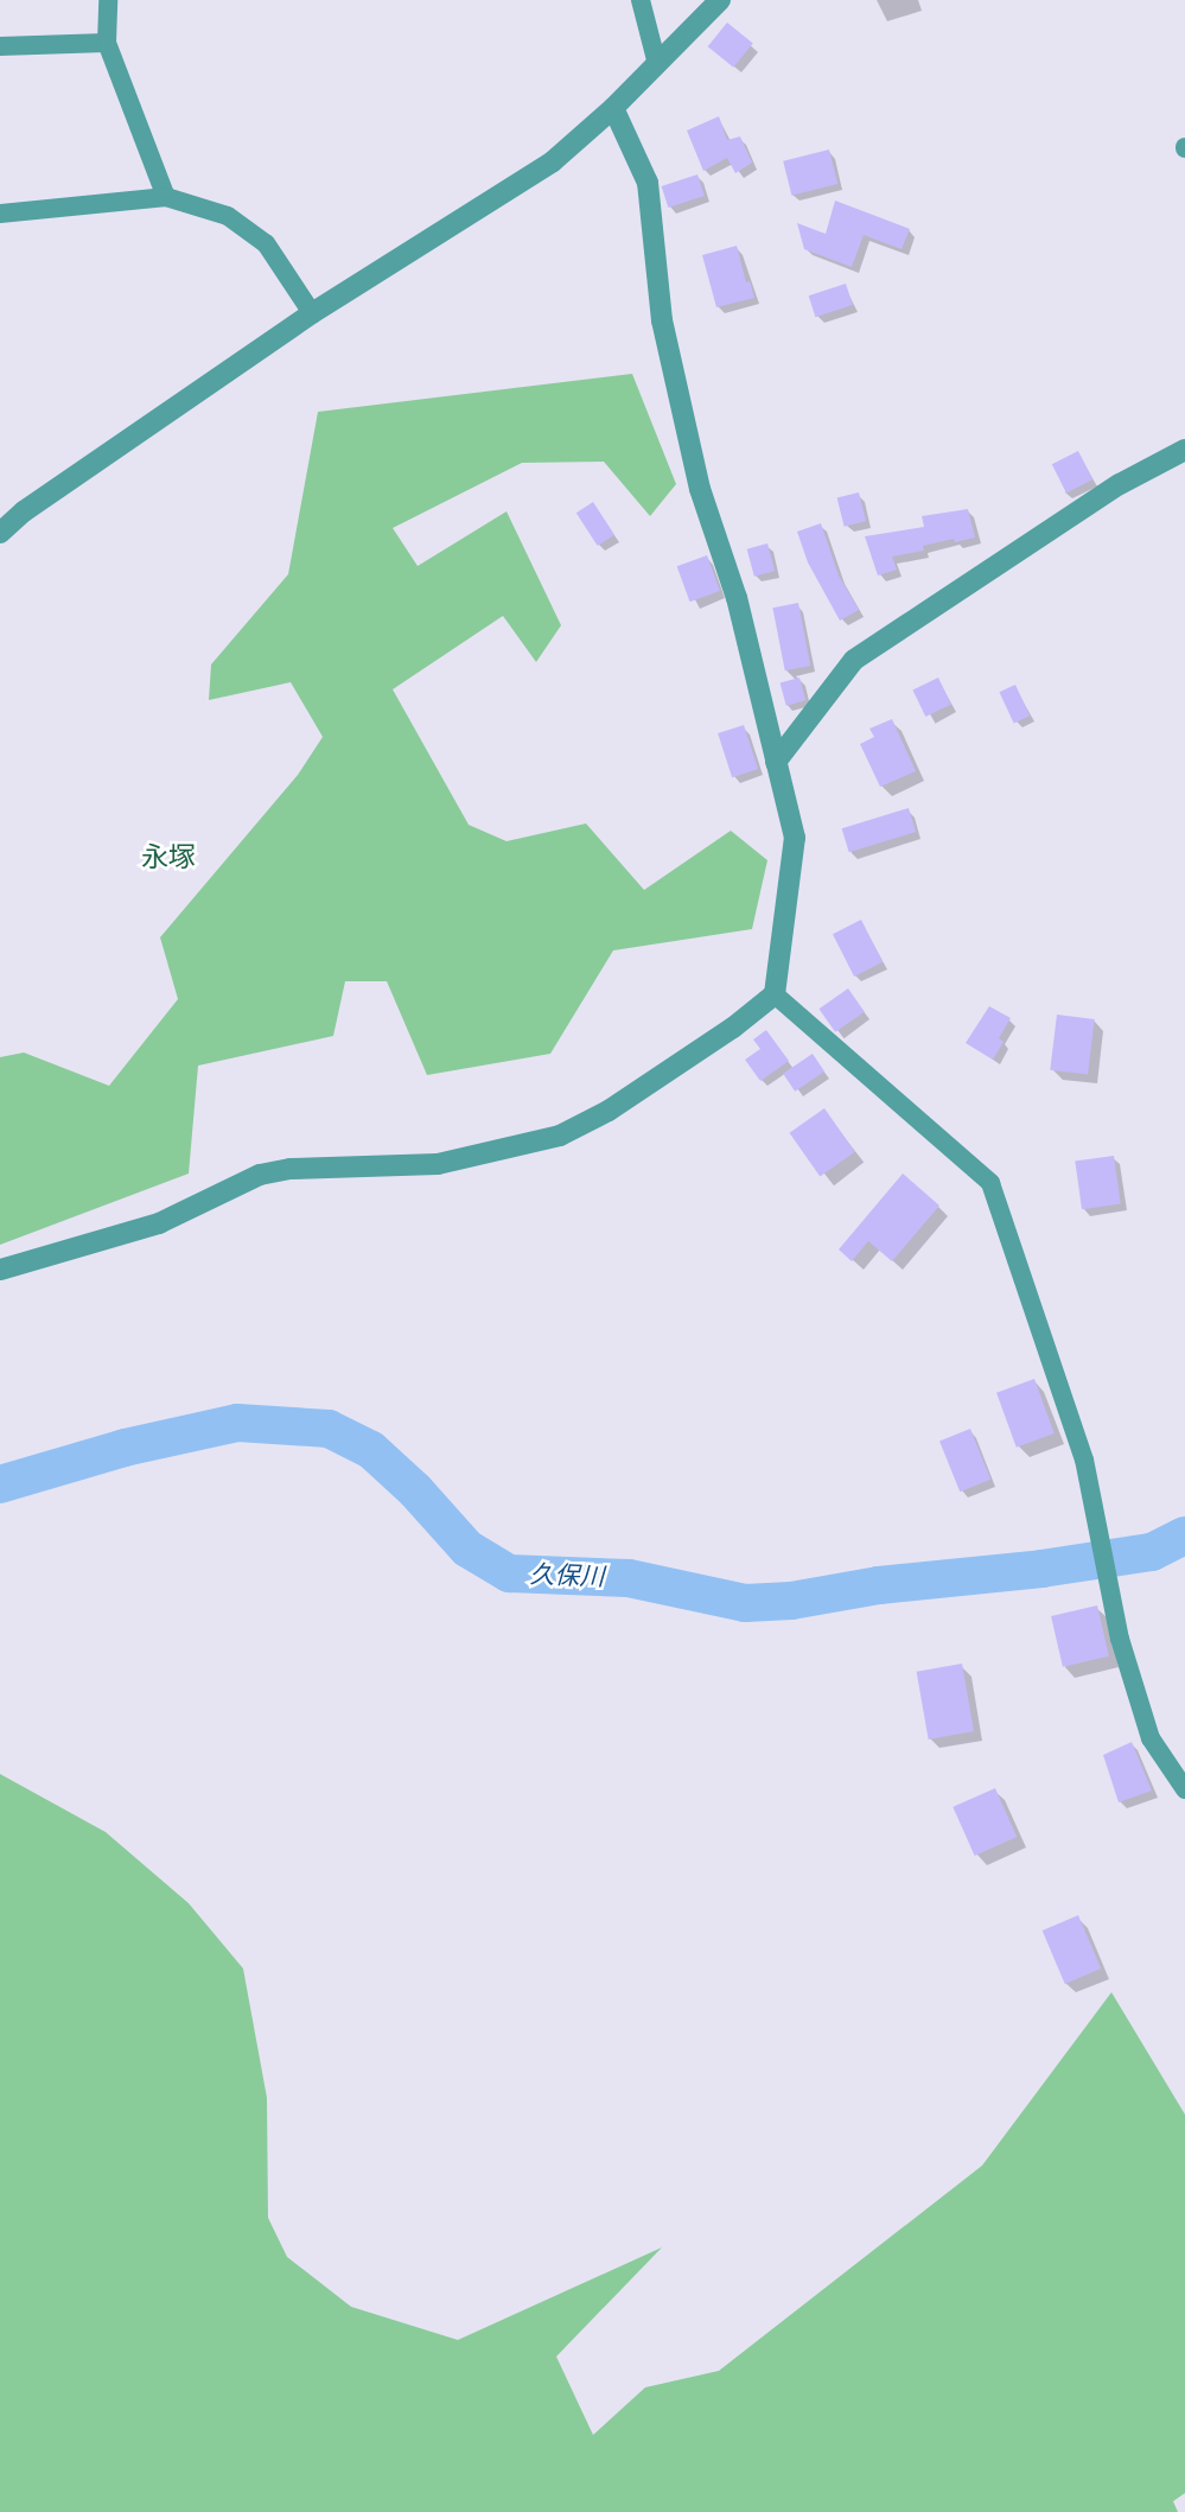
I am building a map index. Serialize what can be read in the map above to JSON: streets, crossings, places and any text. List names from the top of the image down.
{
  "districts": ["永塚"],
  "water": ["久保川"]
}
